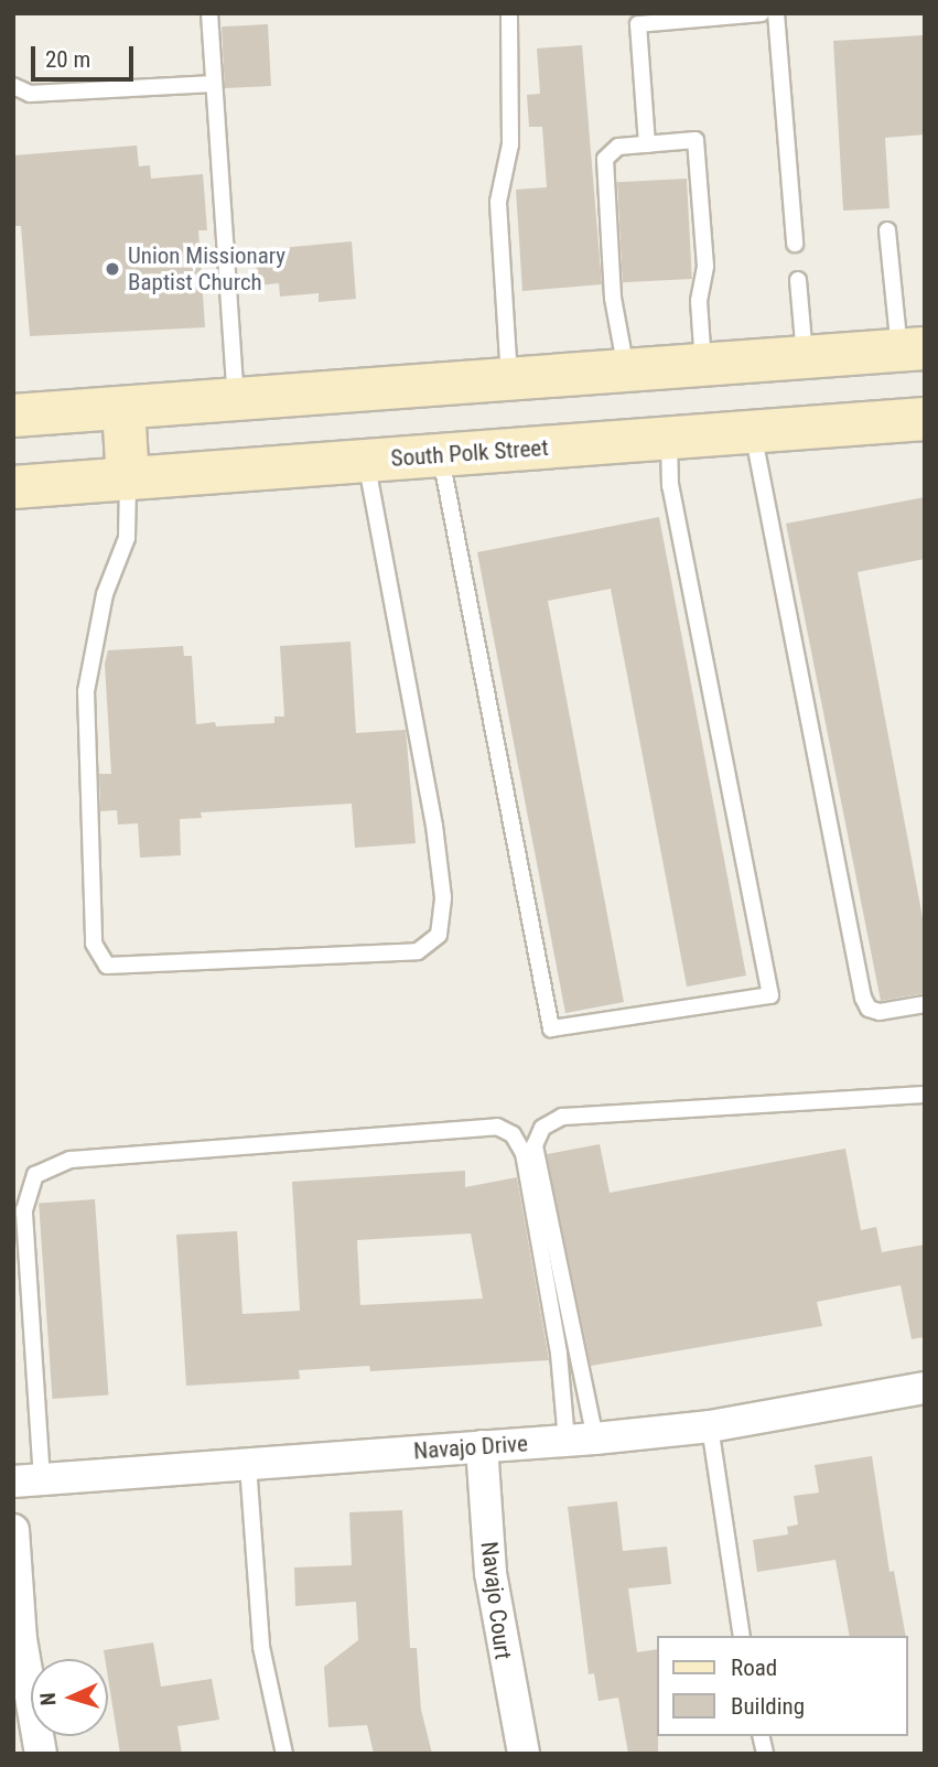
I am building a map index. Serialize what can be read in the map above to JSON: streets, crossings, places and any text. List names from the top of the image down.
{
  "streets": {
    "main road": ["South Polk Street"],
    "street": ["Navajo Drive", "Navajo Court"]
  },
  "crossings": [
    ["Navajo Drive", "Navajo Court"]
  ],
  "places": ["Union Missionary Baptist Church"],
  "legend": ["Road", "Building"],
  "scale_bar": "20 m",
  "north": "left"
}
